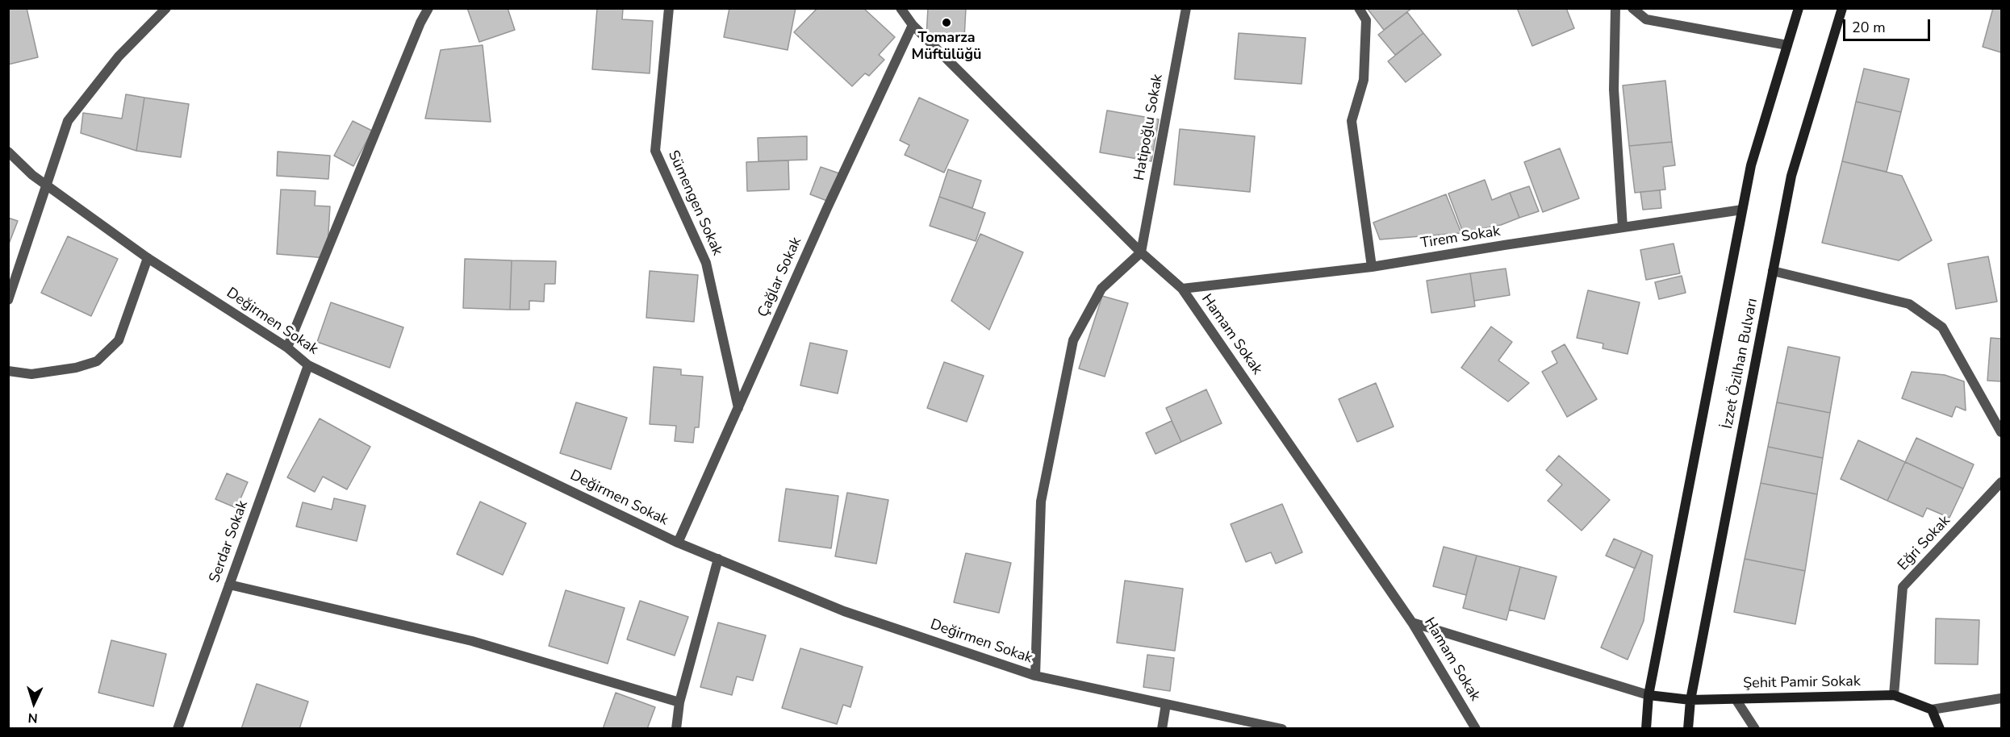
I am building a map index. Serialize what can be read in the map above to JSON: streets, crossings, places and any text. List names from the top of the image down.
{
  "streets": {
    "main road": ["İzzet Özilhan Bulvarı", "Şehit Pamir Sokak"],
    "street": [
      "Hatipoğlu Sokak",
      "Sümengen Sokak",
      "Tirem Sokak",
      "Çağlar Sokak",
      "Değirmen Sokak",
      "Hamam Sokak",
      "Serdar Sokak",
      "Eğri Sokak"
    ]
  },
  "crossings": [
    ["Hatipoğlu Sokak", "Hamam Sokak"],
    ["Sümengen Sokak", "Çağlar Sokak"],
    ["Tirem Sokak", "Hamam Sokak"],
    ["Tirem Sokak", "İzzet Özilhan Bulvarı"],
    ["Çağlar Sokak", "Değirmen Sokak"],
    ["Çağlar Sokak", "Hamam Sokak"],
    ["Değirmen Sokak", "Serdar Sokak"],
    ["İzzet Özilhan Bulvarı", "Şehit Pamir Sokak"],
    ["Eğri Sokak", "Şehit Pamir Sokak"]
  ],
  "places": ["Tomarza Müftülüğü"],
  "scale_bar": "20 m",
  "north": "bottom"
}
